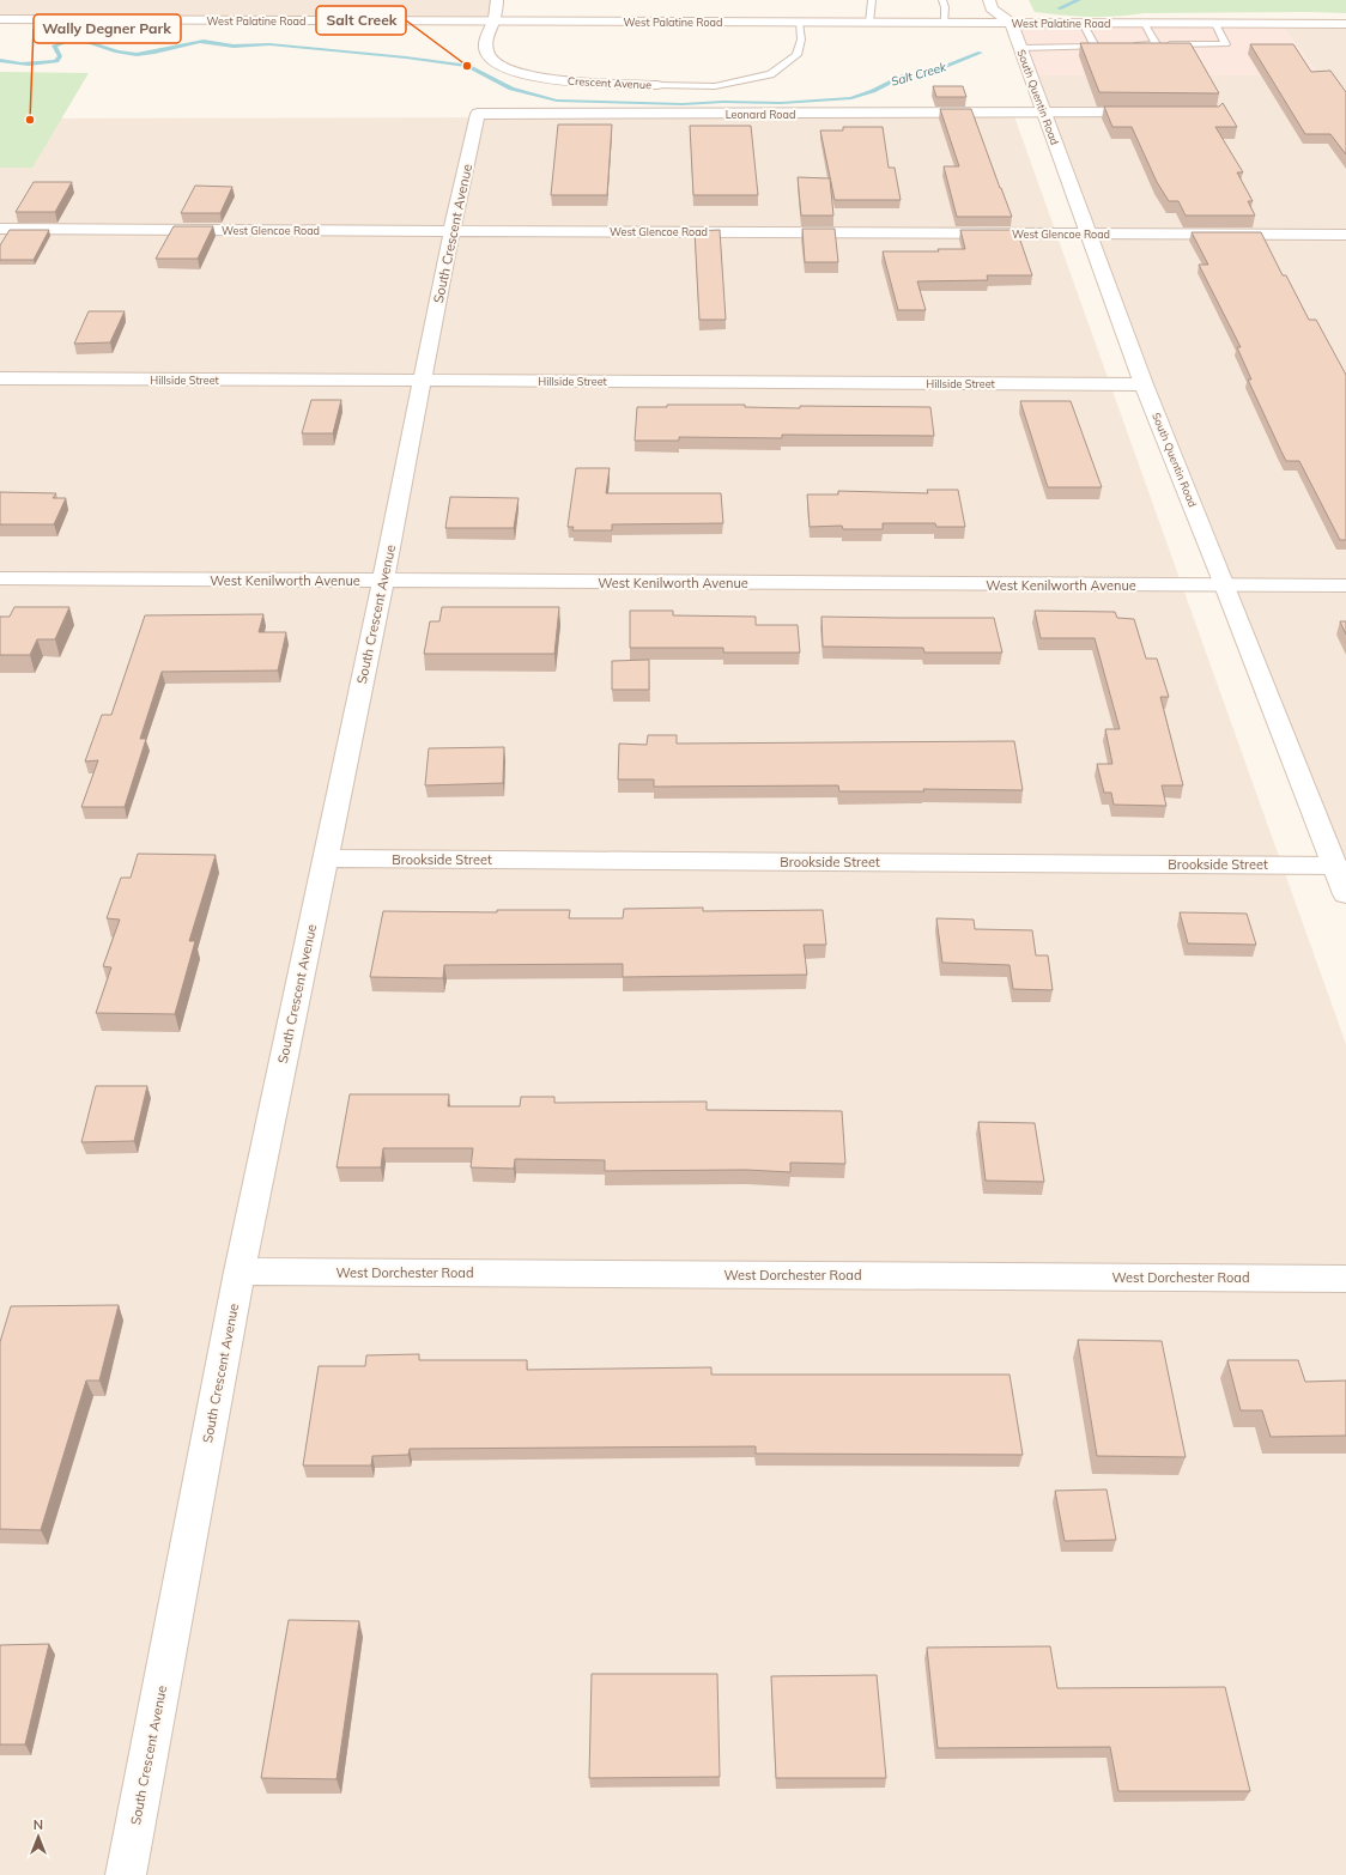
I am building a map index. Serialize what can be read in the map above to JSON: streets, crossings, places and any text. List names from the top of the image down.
{
  "streets": {
    "street": [
      "West Palatine Road",
      "Crescent Avenue",
      "South Quentin Road",
      "Leonard Road",
      "West Glencoe Road",
      "South Crescent Avenue",
      "Hillside Street",
      "West Kenilworth Avenue",
      "Brookside Street",
      "West Dorchester Road"
    ]
  },
  "crossings": [
    ["West Palatine Road", "Crescent Avenue"],
    ["West Palatine Road", "South Quentin Road"],
    ["South Quentin Road", "Leonard Road"],
    ["South Quentin Road", "West Glencoe Road"],
    ["South Quentin Road", "Hillside Street"],
    ["South Quentin Road", "West Kenilworth Avenue"],
    ["South Quentin Road", "Brookside Street"],
    ["Leonard Road", "South Crescent Avenue"],
    ["West Glencoe Road", "South Crescent Avenue"],
    ["South Crescent Avenue", "Hillside Street"],
    ["South Crescent Avenue", "West Kenilworth Avenue"],
    ["South Crescent Avenue", "Brookside Street"],
    ["South Crescent Avenue", "West Dorchester Road"]
  ],
  "water": ["Salt Creek"],
  "places": ["Salt Creek", "Wally Degner Park"],
  "north": "top"
}
